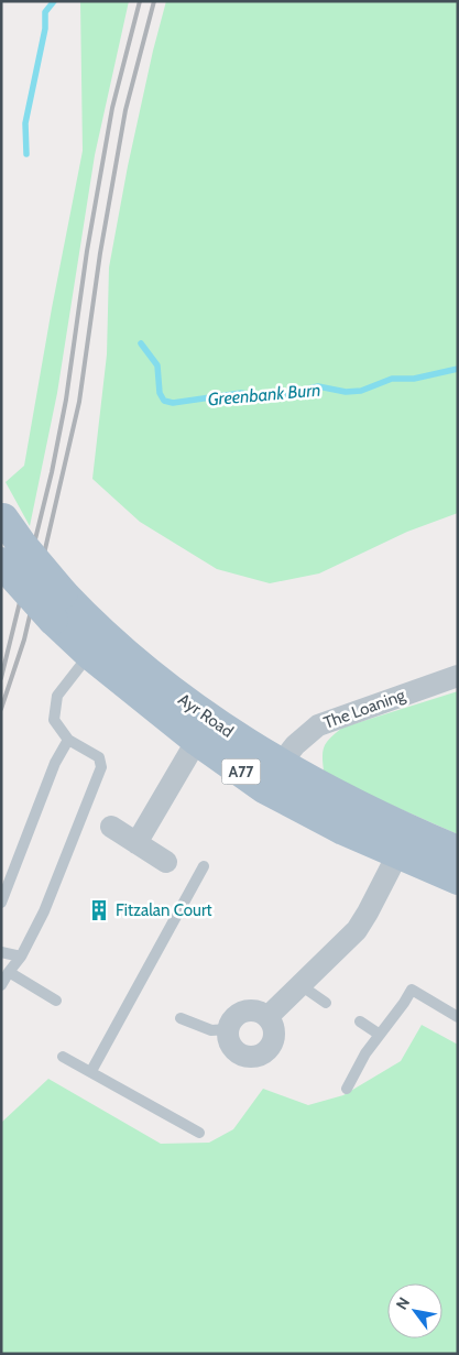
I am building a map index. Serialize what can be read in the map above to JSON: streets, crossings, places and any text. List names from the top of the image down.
{
  "streets": {
    "main road": ["Ayr Road", "A77"],
    "street": ["The Loaning"]
  },
  "crossings": [
    ["The Loaning", "Ayr Road"]
  ],
  "water": ["Greenbank Burn"],
  "places": {
    "building": ["Fitzalan Court"]
  },
  "north": "top left"
}
